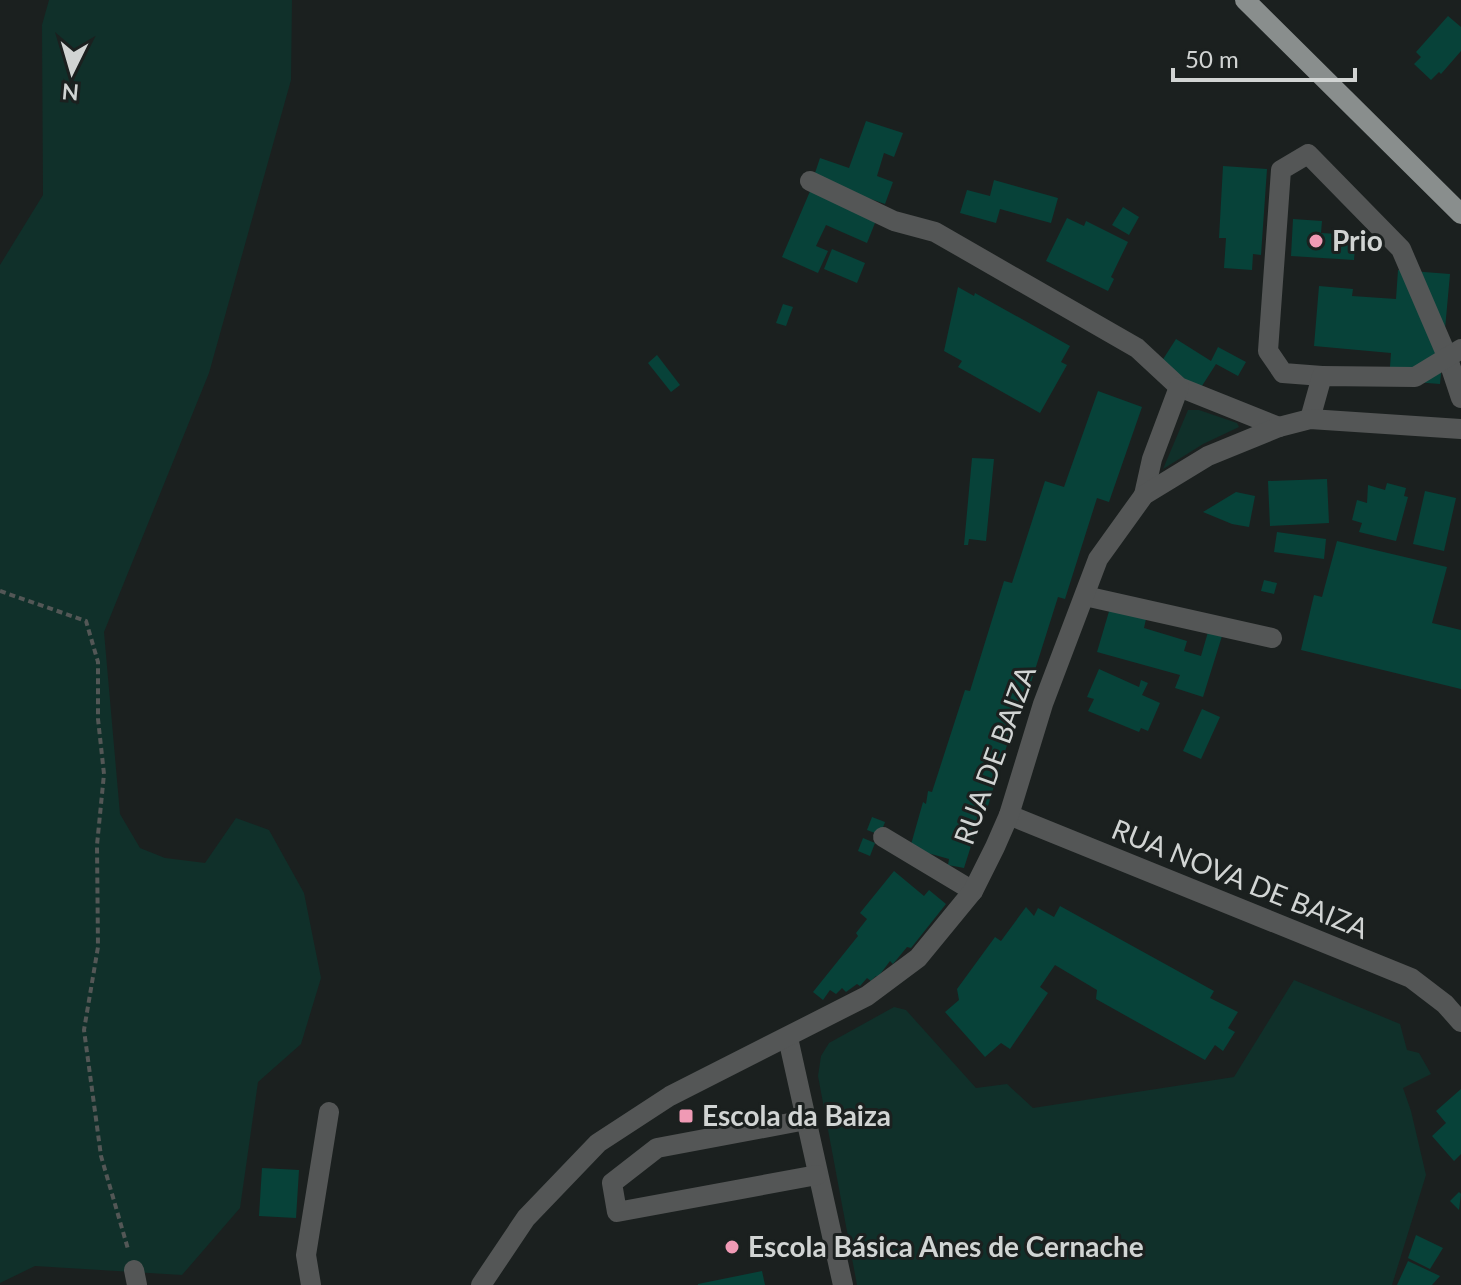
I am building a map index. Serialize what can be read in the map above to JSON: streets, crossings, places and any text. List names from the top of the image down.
{
  "streets": {
    "street": ["RUA DE BAIZA", "RUA NOVA DE BAIZA"]
  },
  "crossings": [
    ["RUA DE BAIZA", "RUA NOVA DE BAIZA"]
  ],
  "places": {
    "other": ["Prio", "Escola Básica Anes de Cernache"],
    "transit": ["Escola da Baiza"]
  },
  "scale_bar": "50 m",
  "north": "bottom"
}
